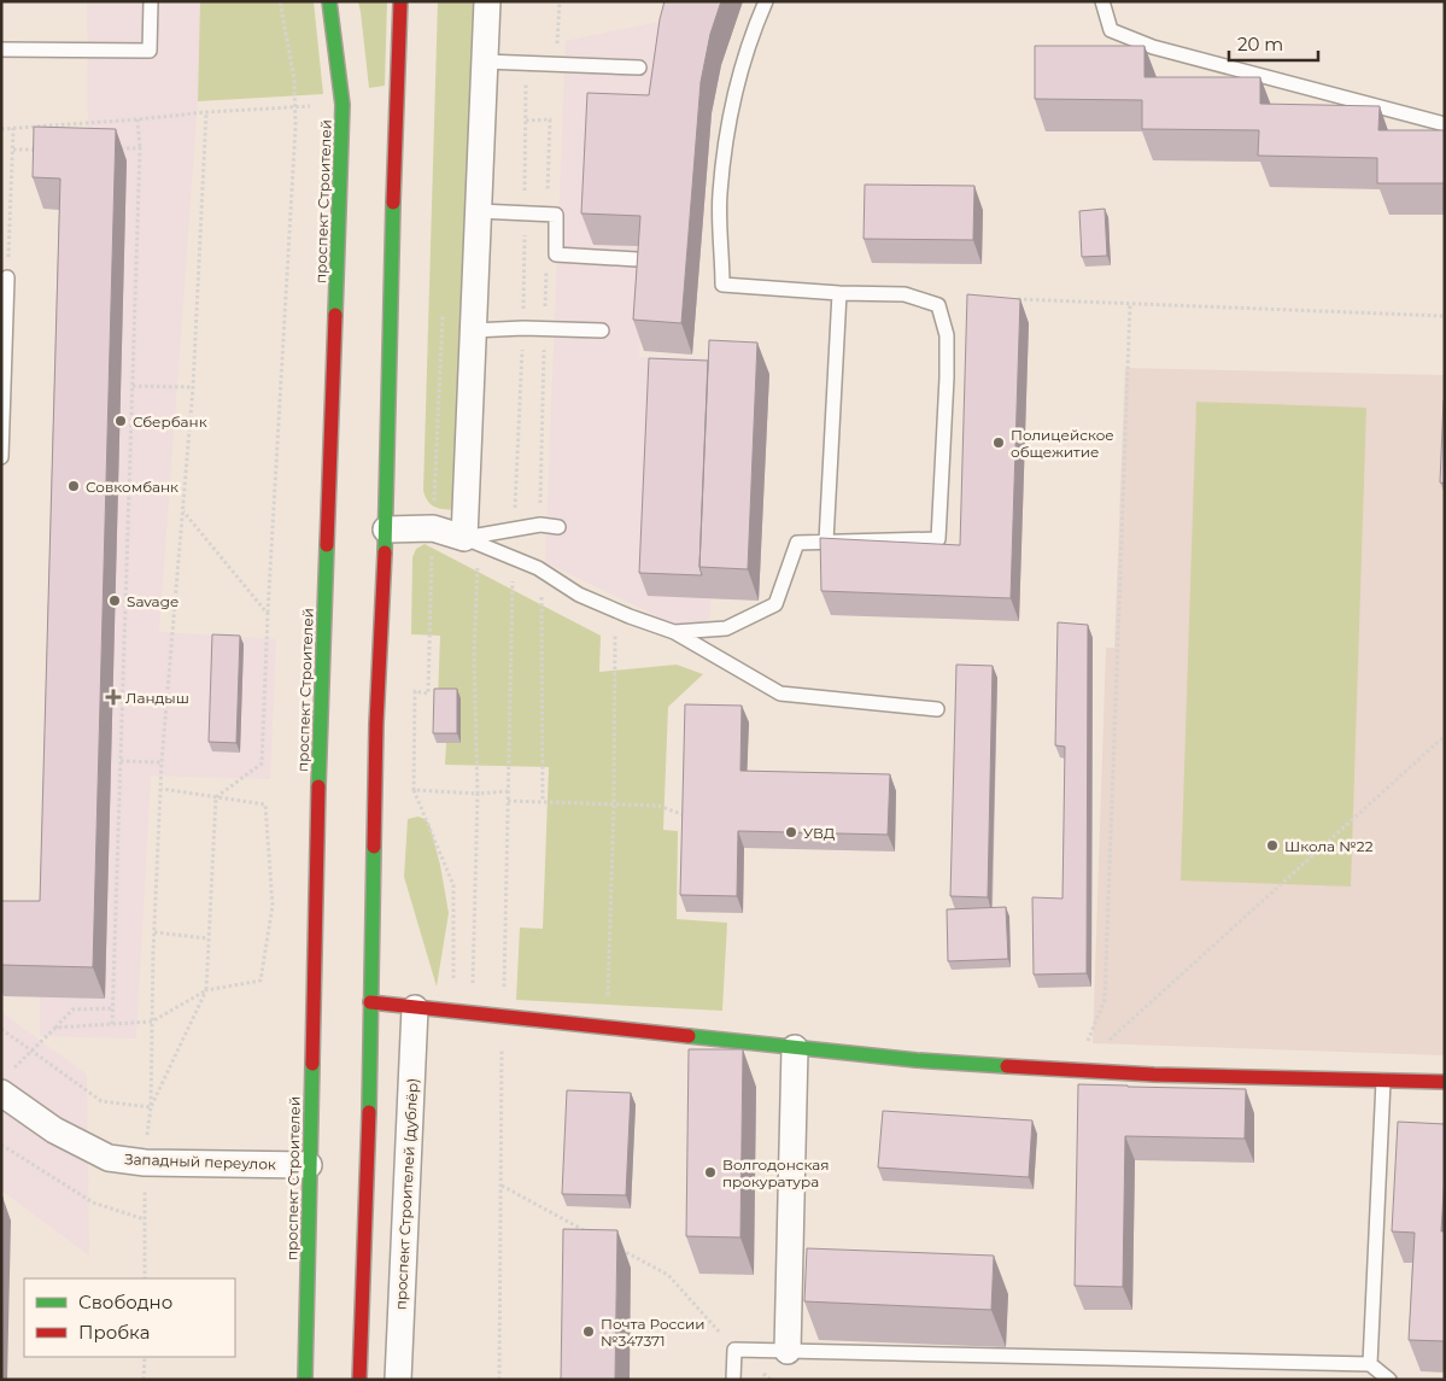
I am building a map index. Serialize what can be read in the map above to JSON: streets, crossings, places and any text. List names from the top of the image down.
{
  "streets": {
    "main road": ["проспект Строителей"],
    "street": ["Западный переулок", "проспект Строителей (дублёр)"]
  },
  "crossings": [
    ["проспект Строителей", "Западный переулок"]
  ],
  "places": {
    "other": [
      "Сбербанк",
      "Полицейское общежитие",
      "Совкомбанк",
      "Savage",
      "УВД",
      "Школа №22",
      "Волгодонская прокуратура",
      "Почта России №347371"
    ],
    "health": ["Ландыш"]
  },
  "legend": ["Свободно", "Пробка"],
  "scale_bar": "20 m"
}
